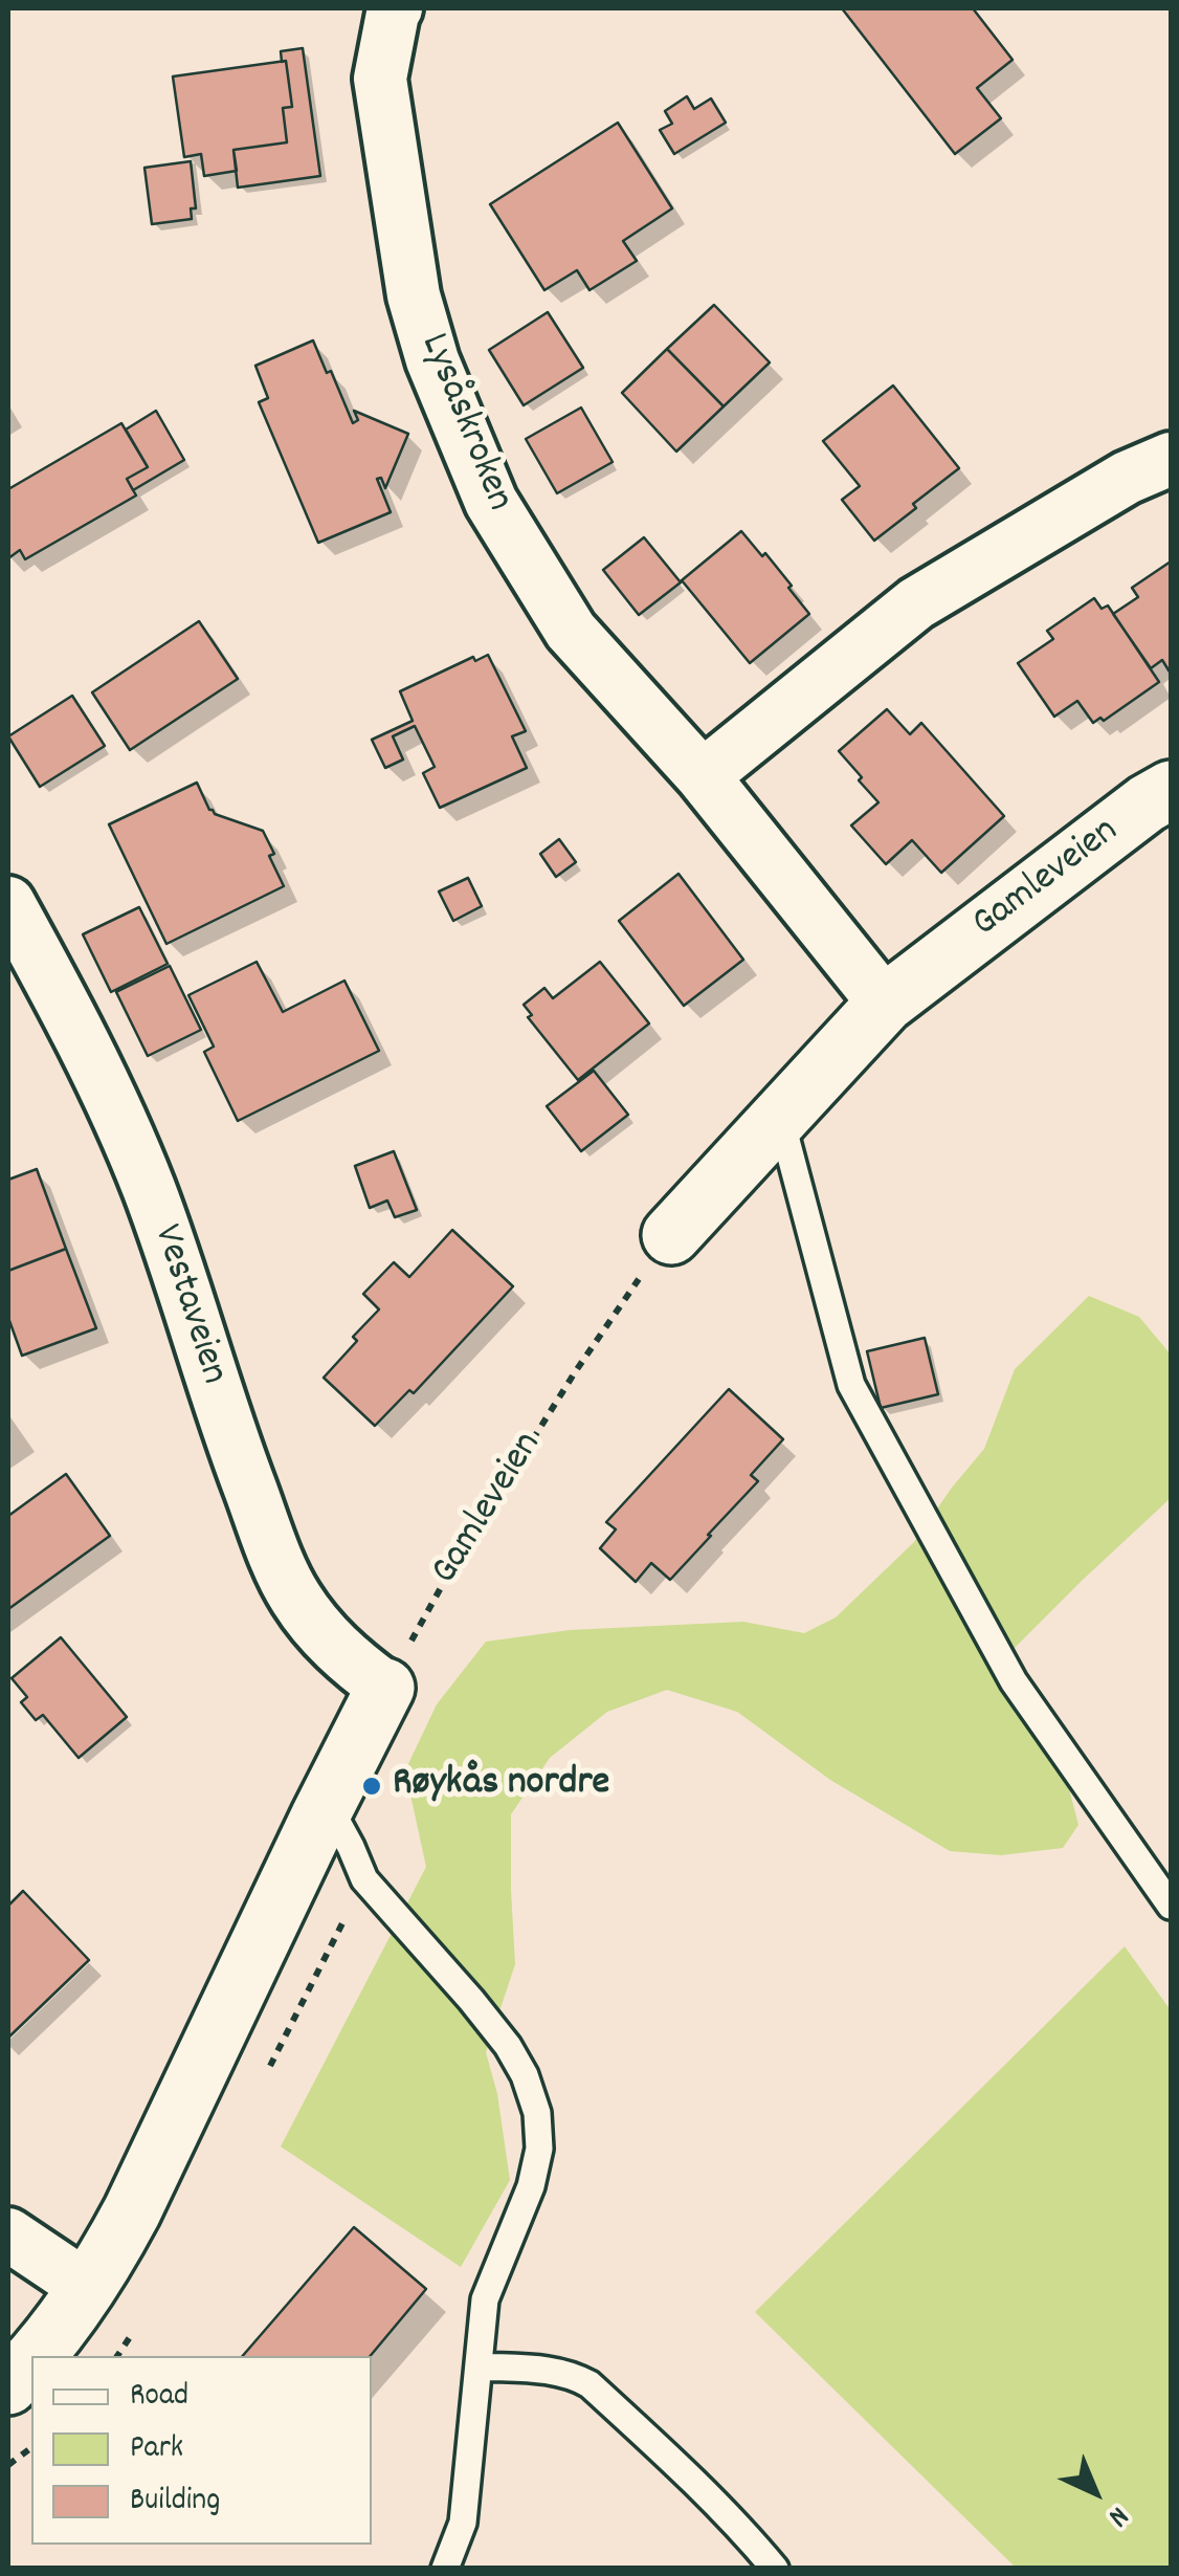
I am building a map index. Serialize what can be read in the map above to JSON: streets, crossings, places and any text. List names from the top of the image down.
{
  "streets": {
    "street": ["Lysåskroken", "Gamleveien", "Vestaveien"]
  },
  "crossings": [
    ["Lysåskroken", "Gamleveien"],
    ["Gamleveien", "Vestaveien"]
  ],
  "places": ["Røykås nordre"],
  "legend": ["Road", "Park", "Building"],
  "north": "bottom right"
}
